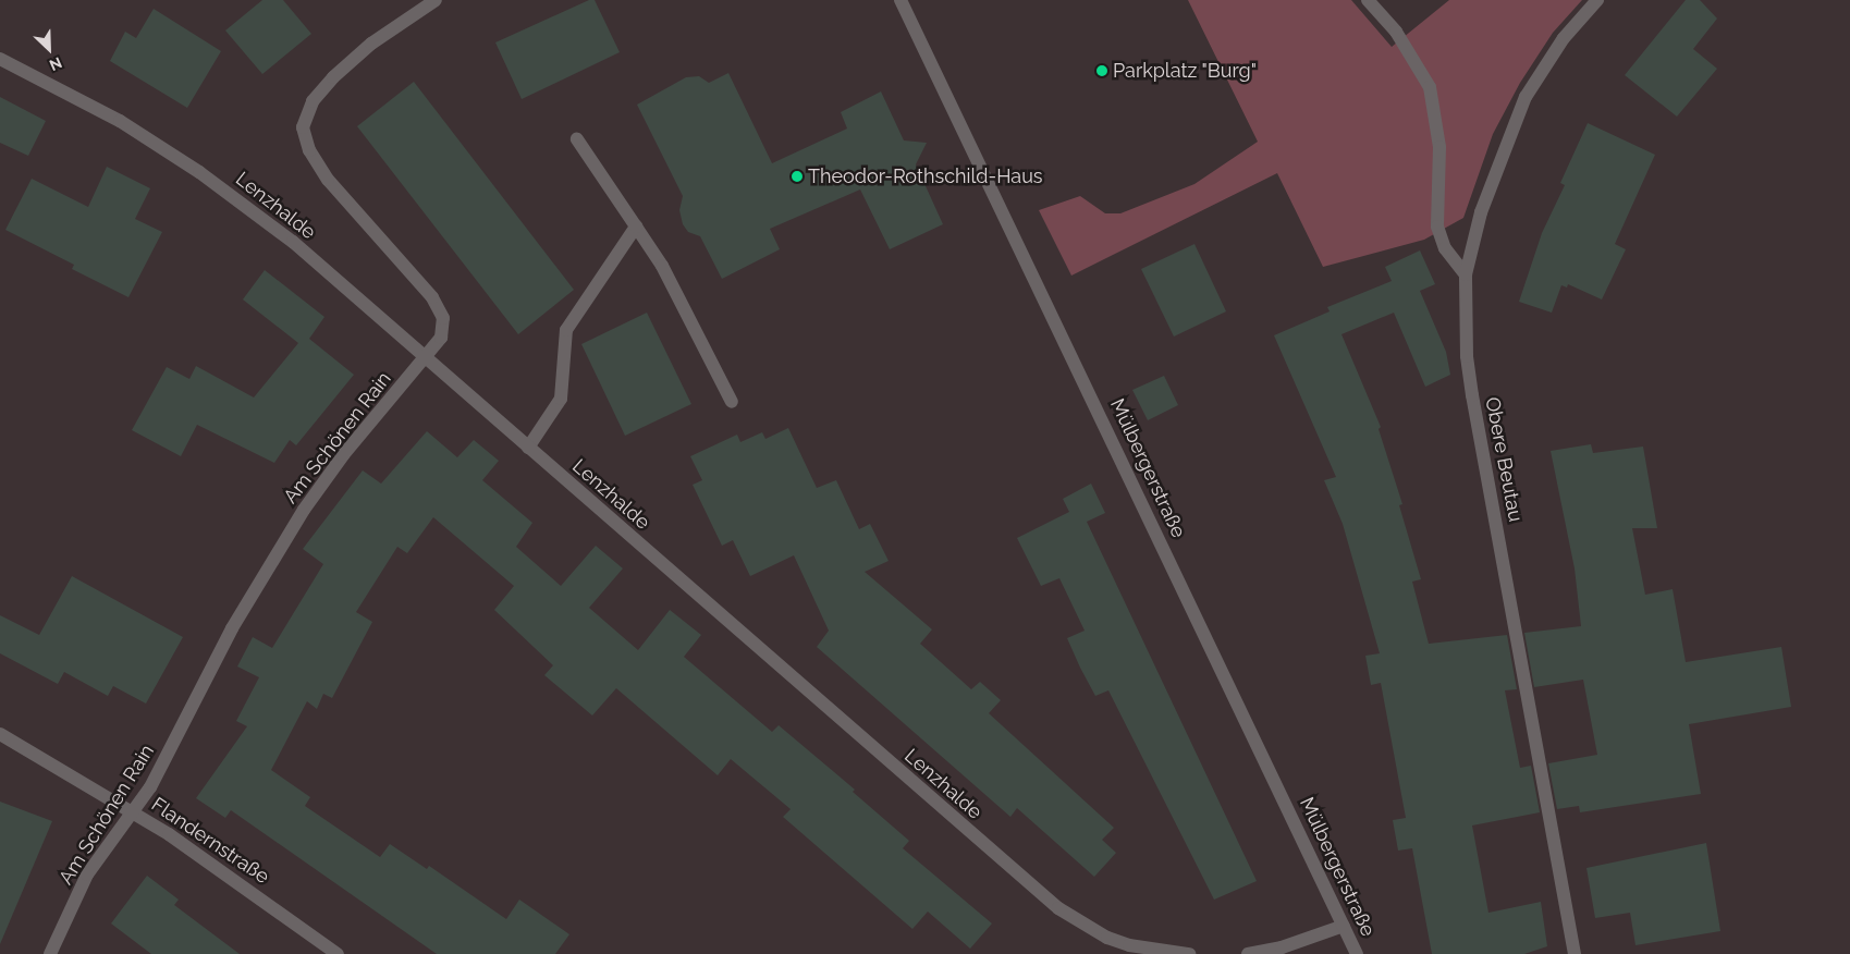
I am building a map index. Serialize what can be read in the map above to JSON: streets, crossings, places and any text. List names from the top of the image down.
{
  "streets": {
    "street": [
      "Lenzhalde",
      "Am Schönen Rain",
      "Obere Beutau",
      "Mülbergerstraße",
      "Flandernstraße"
    ]
  },
  "crossings": [
    ["Lenzhalde", "Am Schönen Rain"],
    ["Am Schönen Rain", "Flandernstraße"]
  ],
  "places": ["Parkplatz \"Burg\"", "Theodor-Rothschild-Haus"],
  "north": "bottom right"
}
